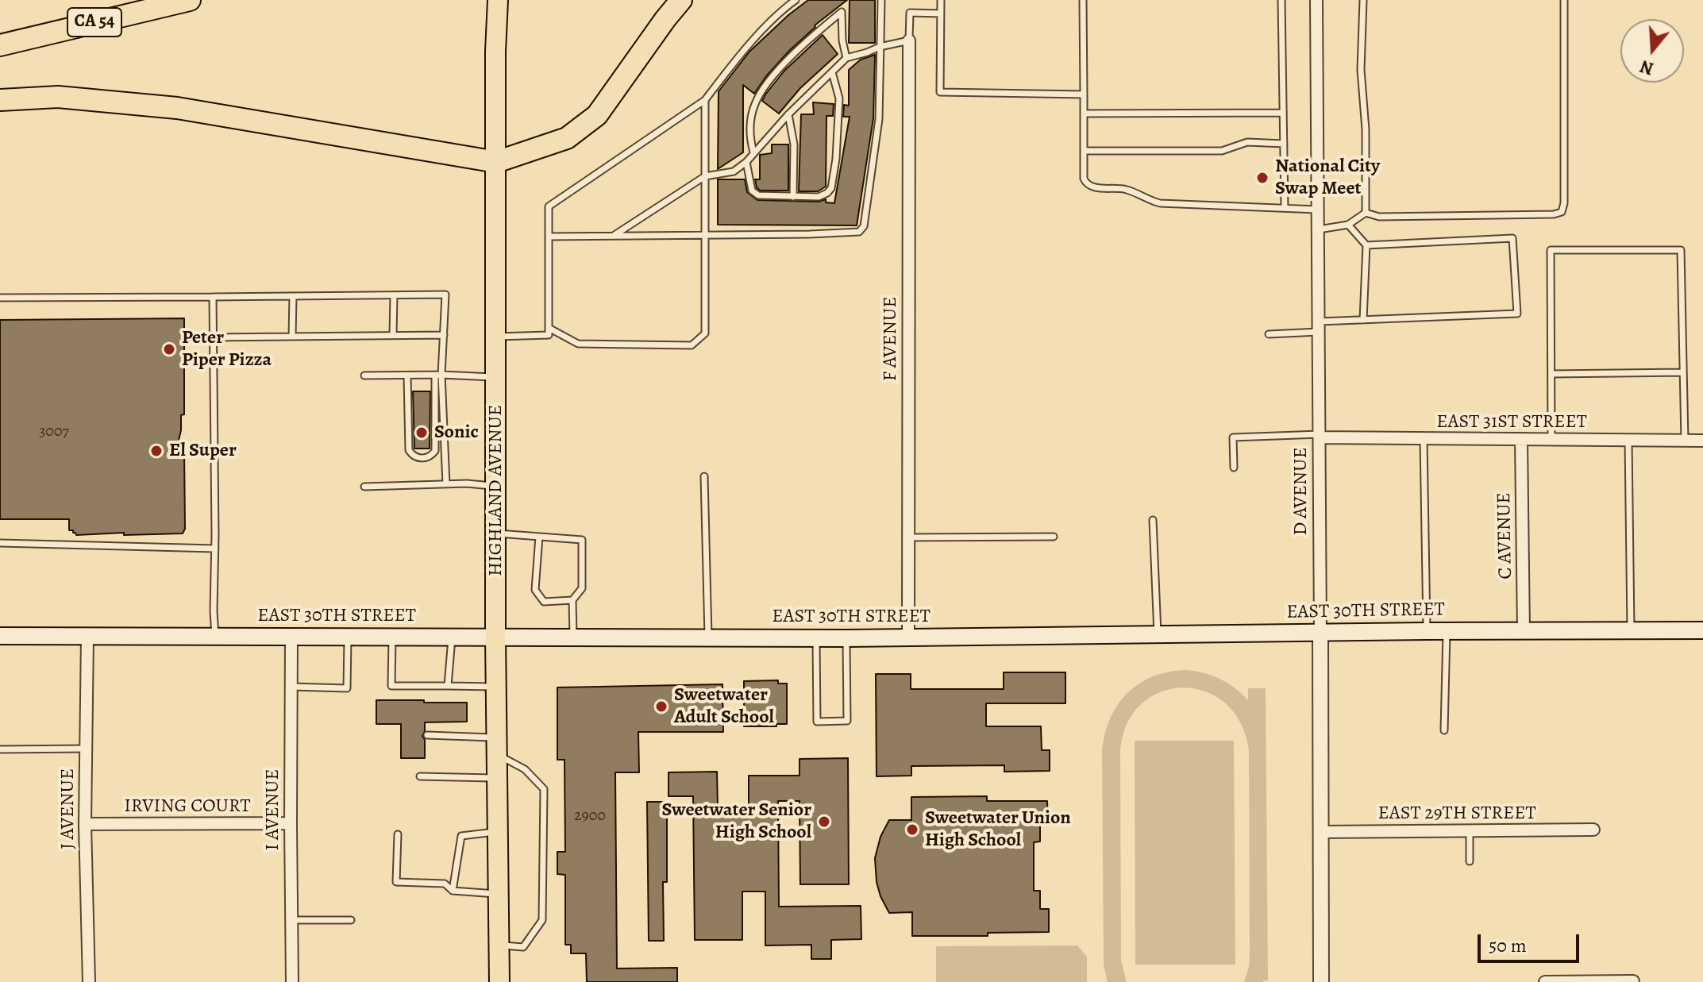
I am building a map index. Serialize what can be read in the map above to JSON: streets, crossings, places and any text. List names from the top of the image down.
{
  "streets": {
    "highway": ["CA 54"],
    "main road": ["HIGHLAND AVENUE", "EAST 30TH STREET"],
    "street": [
      "F AVENUE",
      "EAST 31ST STREET",
      "D AVENUE",
      "C AVENUE",
      "IRVING COURT",
      "J AVENUE",
      "I AVENUE",
      "EAST 29TH STREET"
    ]
  },
  "crossings": [
    ["F AVENUE", "EAST 30TH STREET"],
    ["EAST 31ST STREET", "D AVENUE"],
    ["EAST 31ST STREET", "C AVENUE"],
    ["HIGHLAND AVENUE", "EAST 30TH STREET"],
    ["D AVENUE", "EAST 30TH STREET"],
    ["D AVENUE", "EAST 29TH STREET"],
    ["C AVENUE", "EAST 30TH STREET"],
    ["EAST 30TH STREET", "J AVENUE"],
    ["EAST 30TH STREET", "I AVENUE"],
    ["IRVING COURT", "J AVENUE"],
    ["IRVING COURT", "I AVENUE"]
  ],
  "places": [
    "National City Swap Meet",
    "Peter Piper Pizza",
    "Sonic",
    "El Super",
    "Sweetwater Adult School",
    "Sweetwater Senior High School",
    "Sweetwater Union High School"
  ],
  "house_numbers": ["3007", "2900"],
  "scale_bar": "50 m",
  "north": "bottom"
}
